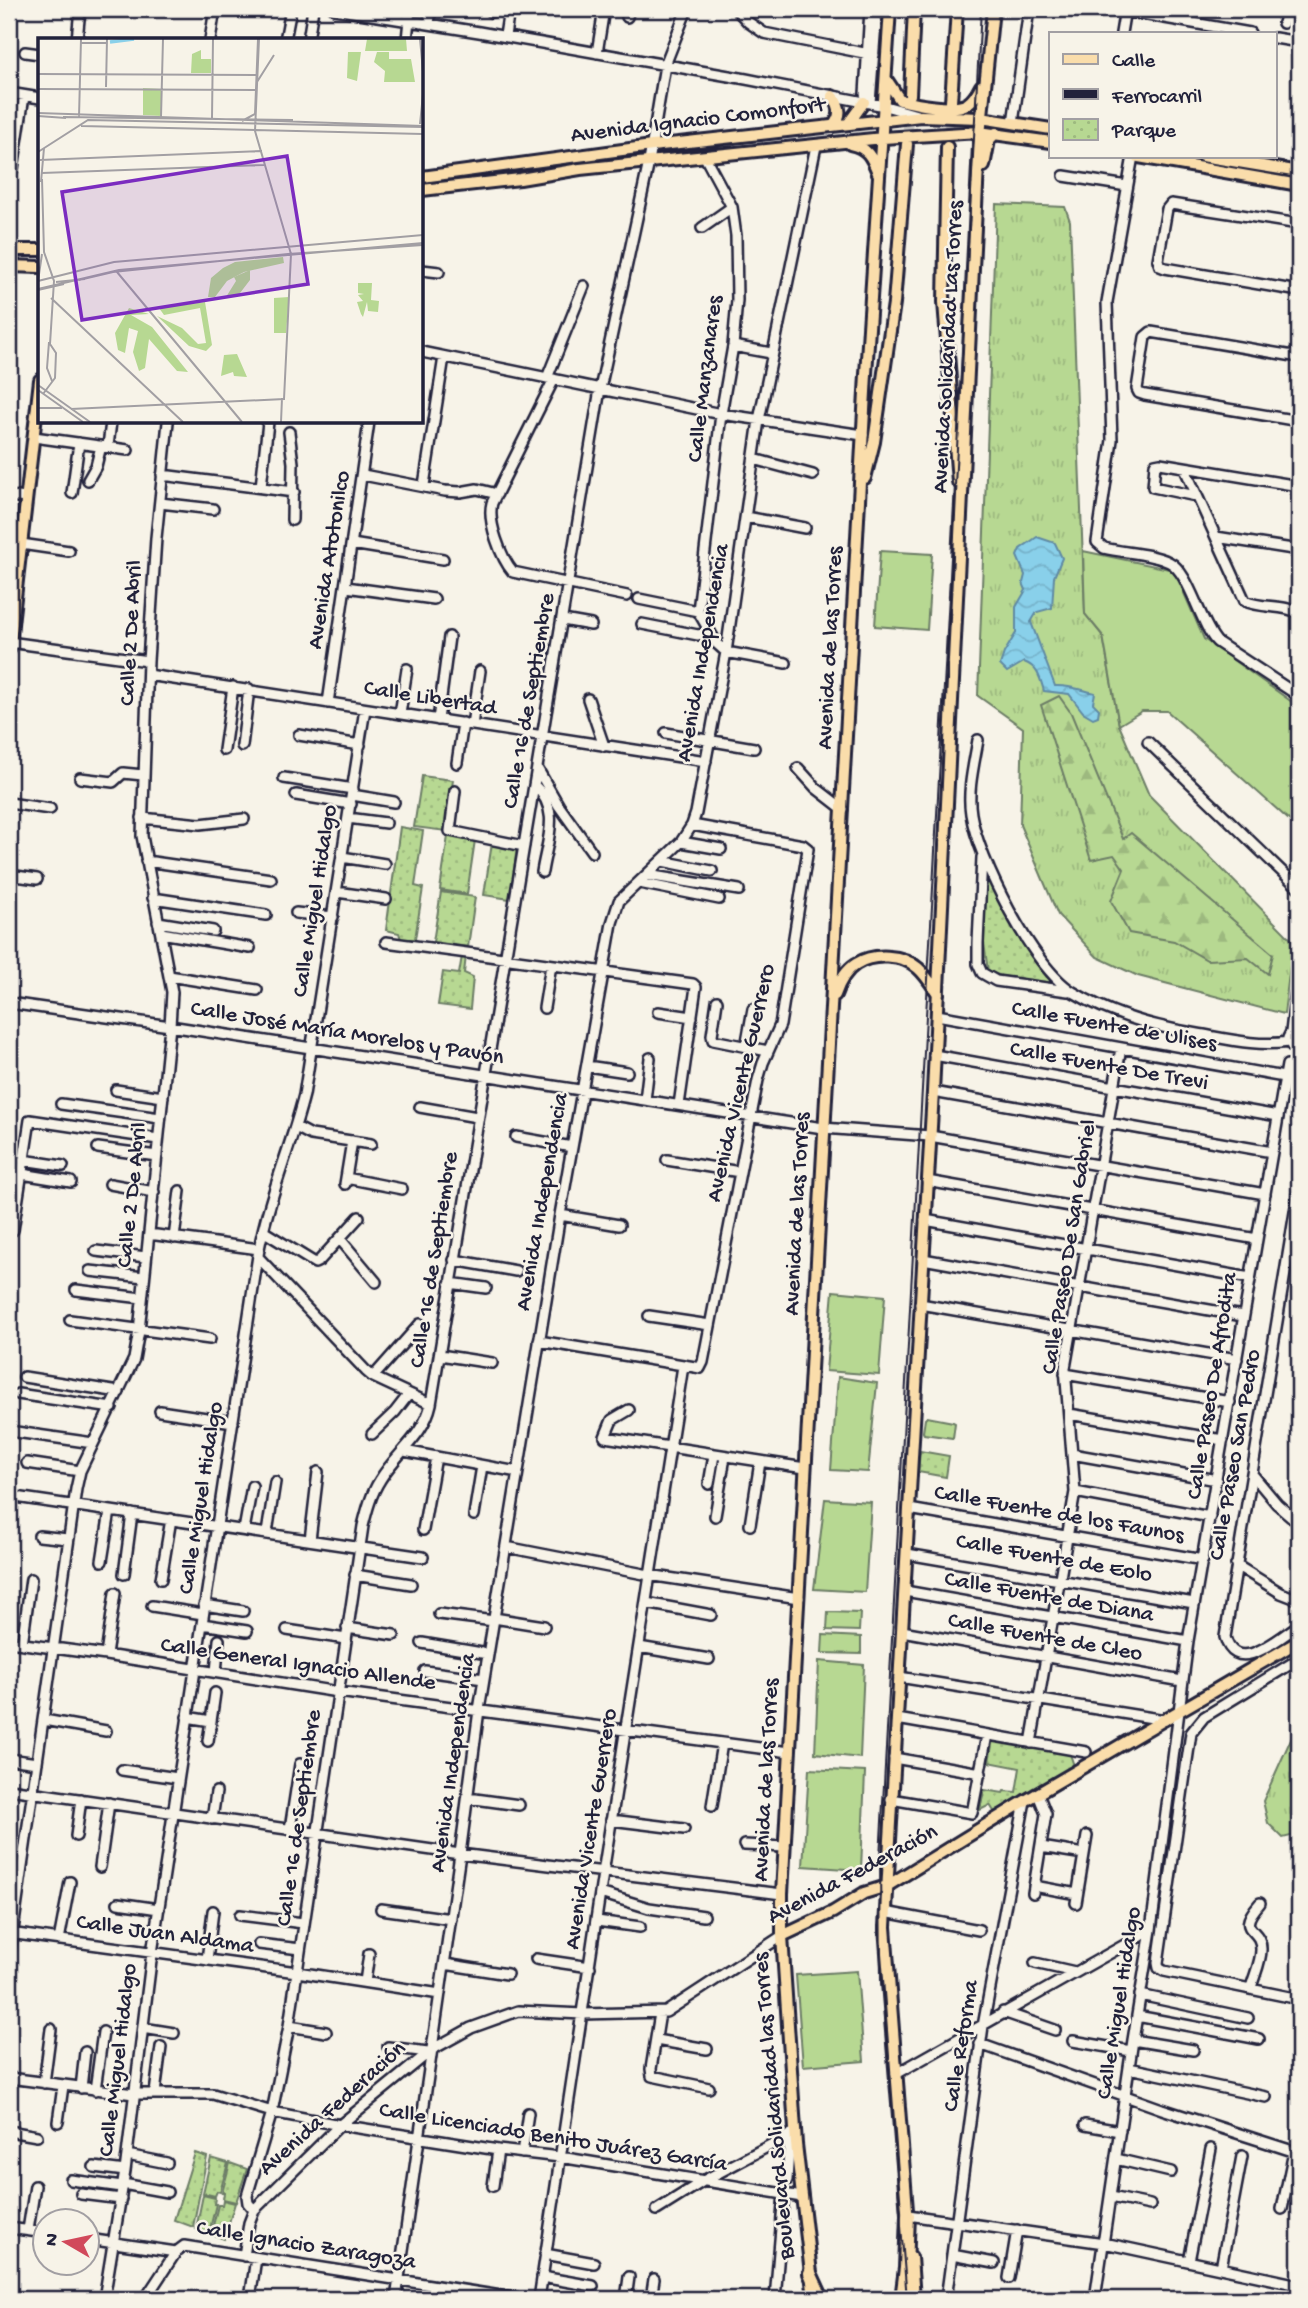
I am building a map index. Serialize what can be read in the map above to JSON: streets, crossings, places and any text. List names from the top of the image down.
{
  "streets": {
    "highway": ["Boulevard Solidaridad las Torres"],
    "main road": [
      "Avenida Ignacio Comonfort",
      "Avenida Solidaridad Las Torres",
      "Avenida de las Torres",
      "Avenida Federación"
    ],
    "street": [
      "Calle Manzanares",
      "Avenida Atotonilco",
      "Calle 2 De Abril",
      "Avenida Independencia",
      "Calle Libertad",
      "Calle 16 de Septiembre",
      "Calle Miguel Hidalgo",
      "Calle Fuente de Ulises",
      "Calle José María Morelos y Pavón",
      "Calle Fuente De Trevi",
      "Avenida Vicente Guerrero",
      "Calle Paseo De San Gabriel",
      "Calle Paseo De Afrodita",
      "Calle Paseo San Pedro",
      "Calle Fuente de los Faunos",
      "Calle Fuente de Eolo",
      "Calle Fuente de Diana",
      "Calle Fuente de Cleo",
      "Calle General Ignacio Allende",
      "Calle Juan Aldama",
      "Calle Reforma",
      "Calle Licenciado Benito Juárez García",
      "Calle Ignacio Zaragoza"
    ]
  },
  "crossings": [
    ["Avenida Ignacio Comonfort", "Avenida Solidaridad Las Torres"],
    ["Avenida Ignacio Comonfort", "Calle Manzanares"],
    ["Avenida Ignacio Comonfort", "Avenida Independencia"],
    ["Avenida Ignacio Comonfort", "Calle 16 de Septiembre"],
    ["Avenida Atotonilco", "Calle Libertad"],
    ["Calle 2 De Abril", "Calle Libertad"],
    ["Calle 2 De Abril", "Calle José María Morelos y Pavón"],
    ["Calle 2 De Abril", "Calle General Ignacio Allende"],
    ["Calle 2 De Abril", "Calle Juan Aldama"],
    ["Avenida de las Torres", "Calle José María Morelos y Pavón"],
    ["Avenida de las Torres", "Calle General Ignacio Allende"],
    ["Avenida de las Torres", "Avenida Federación"],
    ["Avenida de las Torres", "Boulevard Solidaridad las Torres"],
    ["Avenida Independencia", "Calle Libertad"],
    ["Avenida Independencia", "Calle José María Morelos y Pavón"],
    ["Avenida Independencia", "Avenida Vicente Guerrero"],
    ["Avenida Independencia", "Calle General Ignacio Allende"],
    ["Avenida Independencia", "Avenida Federación"],
    ["Avenida Independencia", "Calle Juan Aldama"],
    ["Avenida Independencia", "Calle Licenciado Benito Juárez García"],
    ["Avenida Independencia", "Calle Ignacio Zaragoza"],
    ["Calle Libertad", "Calle 16 de Septiembre"],
    ["Calle Libertad", "Calle Miguel Hidalgo"],
    ["Calle 16 de Septiembre", "Calle Miguel Hidalgo"],
    ["Calle 16 de Septiembre", "Calle José María Morelos y Pavón"],
    ["Calle 16 de Septiembre", "Calle General Ignacio Allende"],
    ["Calle 16 de Septiembre", "Avenida Federación"],
    ["Calle 16 de Septiembre", "Calle Juan Aldama"],
    ["Calle 16 de Septiembre", "Calle Licenciado Benito Juárez García"],
    ["Calle 16 de Septiembre", "Calle Ignacio Zaragoza"],
    ["Calle Miguel Hidalgo", "Calle José María Morelos y Pavón"],
    ["Calle Miguel Hidalgo", "Calle Paseo De Afrodita"],
    ["Calle Miguel Hidalgo", "Calle General Ignacio Allende"],
    ["Calle Miguel Hidalgo", "Avenida Federación"],
    ["Calle Miguel Hidalgo", "Calle Juan Aldama"],
    ["Calle Miguel Hidalgo", "Calle Licenciado Benito Juárez García"],
    ["Calle Miguel Hidalgo", "Calle Ignacio Zaragoza"],
    ["Calle Fuente de Ulises", "Calle Paseo De San Gabriel"],
    ["Calle Fuente de Ulises", "Calle Paseo De Afrodita"],
    ["Calle José María Morelos y Pavón", "Avenida Vicente Guerrero"],
    ["Calle José María Morelos y Pavón", "Calle Paseo De San Gabriel"],
    ["Calle José María Morelos y Pavón", "Calle Paseo De Afrodita"],
    ["Calle Fuente De Trevi", "Calle Paseo De San Gabriel"],
    ["Calle Fuente De Trevi", "Calle Paseo De Afrodita"],
    ["Avenida Vicente Guerrero", "Calle General Ignacio Allende"],
    ["Avenida Vicente Guerrero", "Avenida Federación"],
    ["Avenida Vicente Guerrero", "Calle Licenciado Benito Juárez García"],
    ["Calle Paseo De San Gabriel", "Calle Fuente de los Faunos"],
    ["Calle Paseo De San Gabriel", "Calle Fuente de Eolo"],
    ["Calle Paseo De San Gabriel", "Calle Fuente de Diana"],
    ["Calle Paseo De San Gabriel", "Calle Fuente de Cleo"],
    ["Calle Paseo De Afrodita", "Calle Fuente de los Faunos"],
    ["Calle Paseo De Afrodita", "Calle Fuente de Eolo"],
    ["Calle Paseo De Afrodita", "Calle Fuente de Diana"],
    ["Calle Paseo De Afrodita", "Calle Fuente de Cleo"],
    ["Calle Paseo De Afrodita", "Avenida Federación"],
    ["Avenida Federación", "Calle Reforma"],
    ["Avenida Federación", "Boulevard Solidaridad las Torres"],
    ["Avenida Federación", "Calle Licenciado Benito Juárez García"],
    ["Boulevard Solidaridad las Torres", "Calle Licenciado Benito Juárez García"]
  ],
  "legend": ["Calle", "Ferrocarril", "Parque"],
  "north": "left"
}
